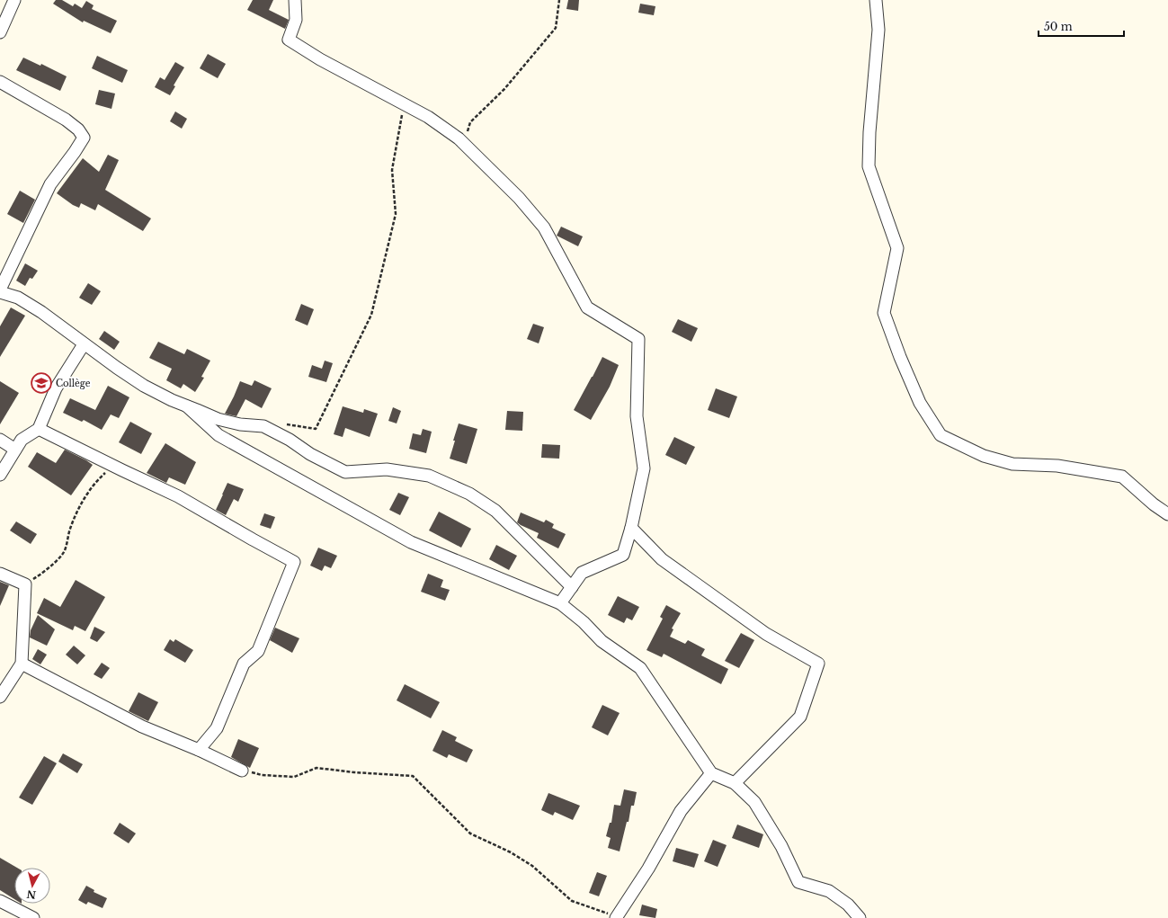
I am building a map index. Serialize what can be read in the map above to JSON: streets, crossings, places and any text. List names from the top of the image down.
{
  "places": {
    "school or university": ["Collège"]
  },
  "scale_bar": "50 m",
  "north": "bottom"
}
